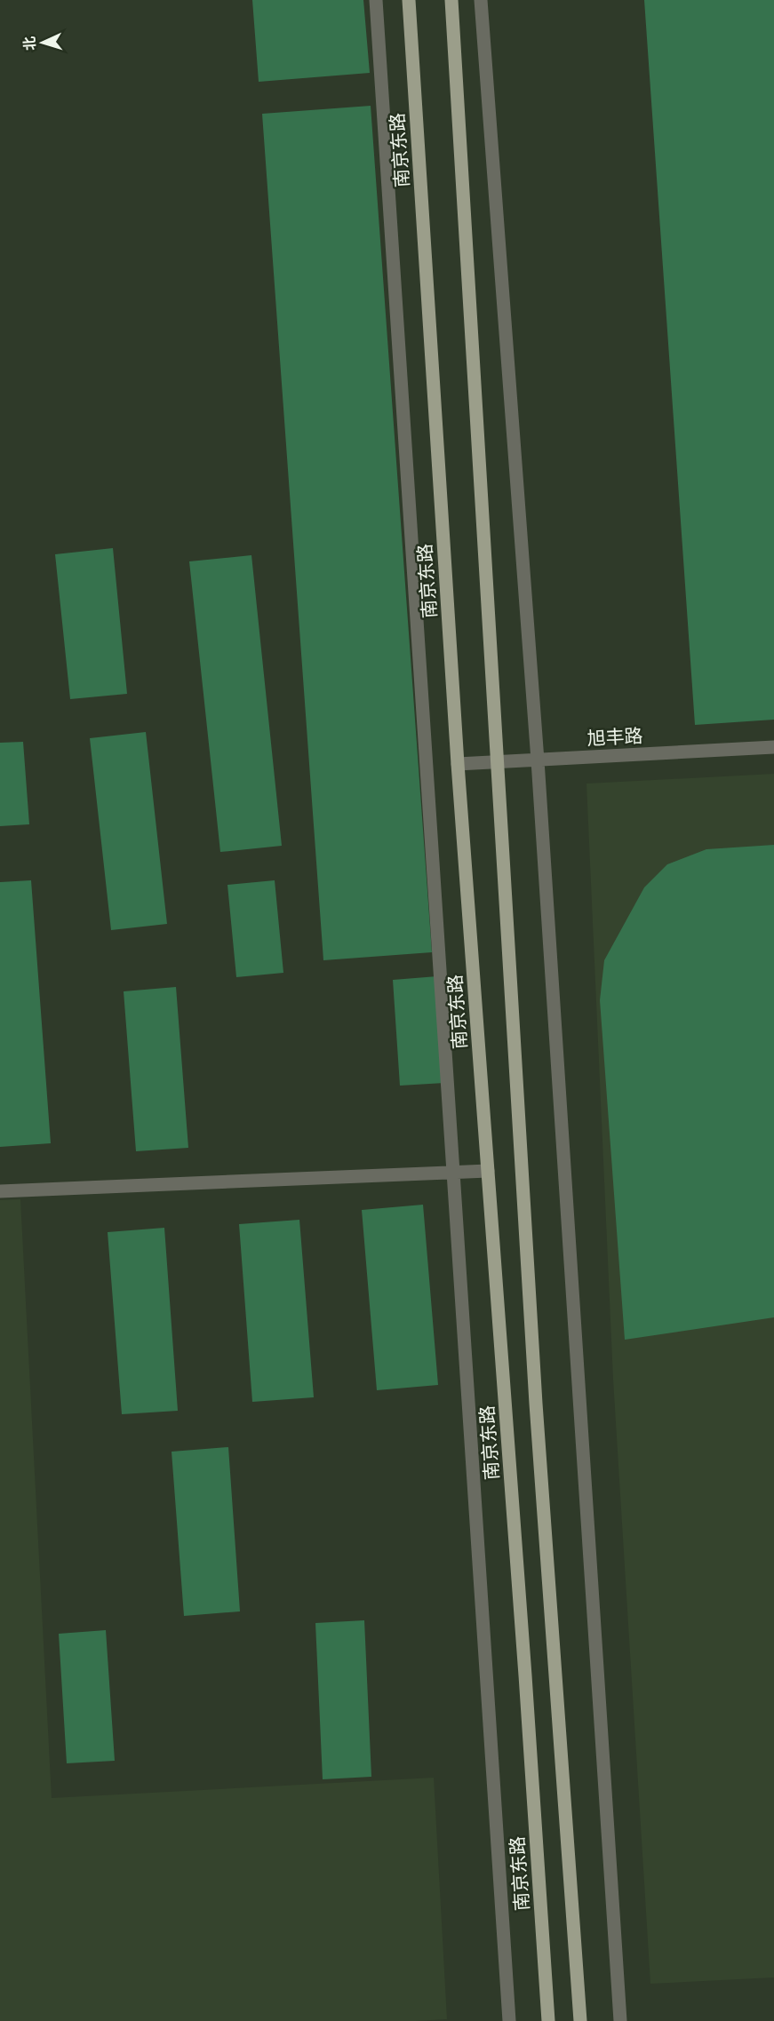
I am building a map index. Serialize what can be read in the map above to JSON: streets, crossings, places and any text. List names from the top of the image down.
{
  "streets": {
    "main road": ["南京东路"],
    "street": ["旭丰路"]
  },
  "crossings": [
    ["南京东路", "旭丰路"]
  ],
  "north": "left"
}
